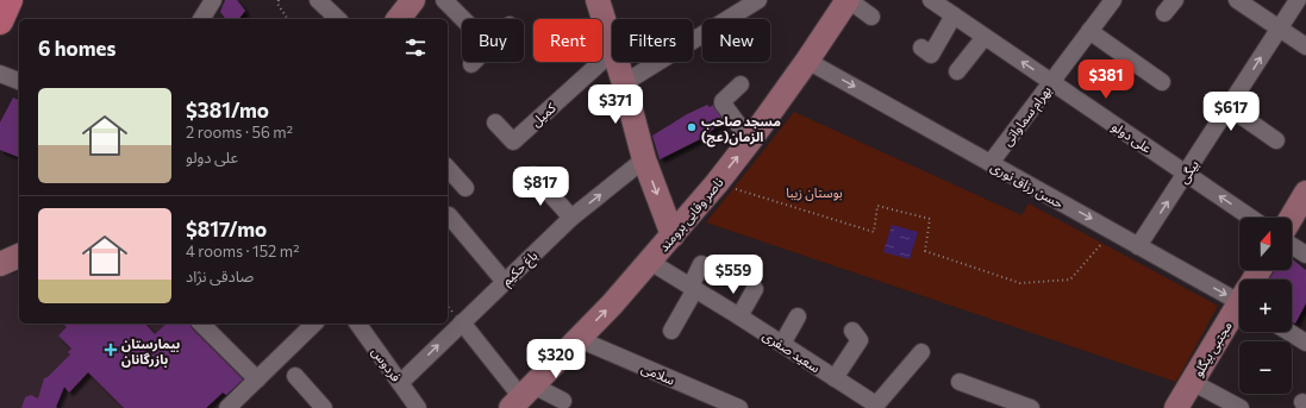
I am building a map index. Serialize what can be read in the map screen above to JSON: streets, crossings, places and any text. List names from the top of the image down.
{
  "streets": {
    "street": [
      "کمیل",
      "بهرام سماواتی",
      "علی دولو",
      "بیگی",
      "حسن رزاق نوری",
      "ناصر وفایی برومند",
      "باغ حکیم",
      "مجتبی بیگلو",
      "سعید صفری",
      "فردوس",
      "سلامی"
    ]
  },
  "crossings": [
    ["بهرام سماواتی", "علی دولو"],
    ["بهرام سماواتی", "حسن رزاق نوری"],
    ["علی دولو", "بیگی"],
    ["بیگی", "حسن رزاق نوری"],
    ["حسن رزاق نوری", "ناصر وفایی برومند"],
    ["ناصر وفایی برومند", "سعید صفری"],
    ["ناصر وفایی برومند", "سلامی"],
    ["باغ حکیم", "فردوس"]
  ],
  "one_way": ["بیگی", "حسن رزاق نوری", "باغ حکیم"],
  "parks": ["بوستان زیبا"],
  "places": {
    "other": ["مسجد صاحب الزمان(عج)"],
    "health": ["بیمارستان بازرگانان"]
  },
  "north": "top",
  "page": {
    "chip": [
      "Buy",
      "Rent",
      "Filters",
      "New"
    ],
    "heading": "6 homes",
    "price": [
      "$381",
      "$371",
      "$617",
      "$817",
      "$559",
      "$320"
    ],
    "list": [
      {
        "name": "$381/mo",
        "note": "2 rooms · 56 m² · علی دولو"
      },
      {
        "name": "$817/mo",
        "note": "4 rooms · 152 m² · صادقی نژاد"
      }
    ],
    "map_buttons": ["+", "−"]
  }
}
